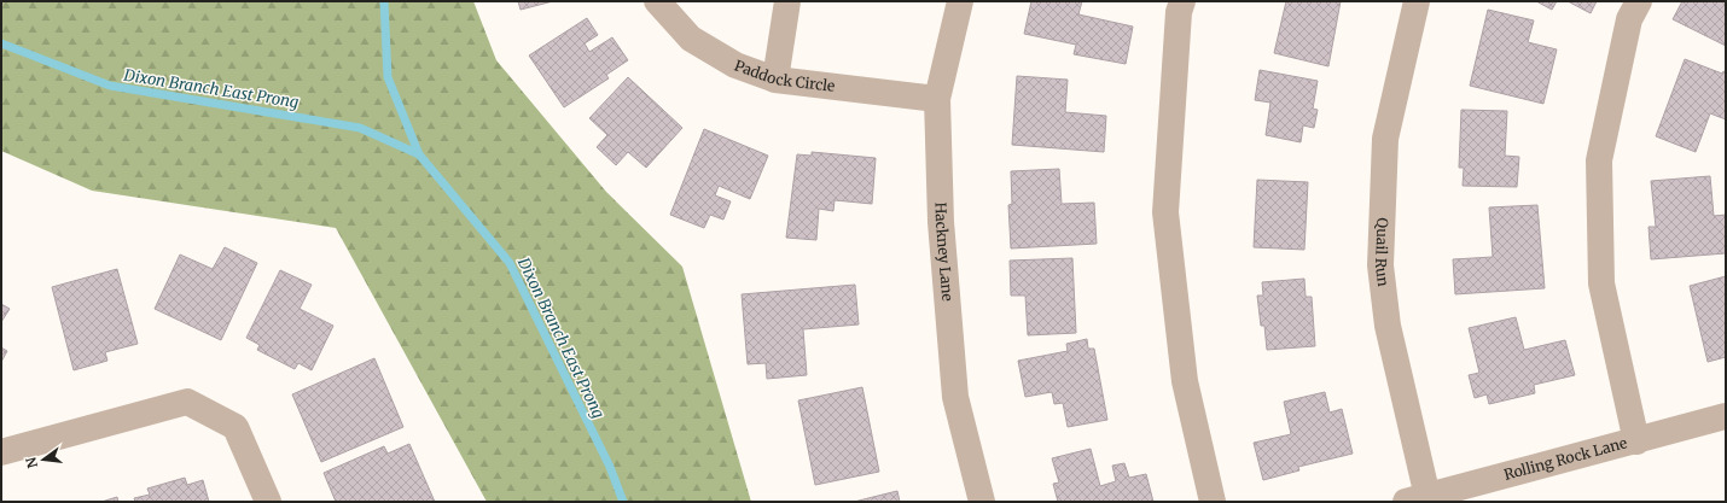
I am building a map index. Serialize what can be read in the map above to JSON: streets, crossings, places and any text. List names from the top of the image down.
{
  "streets": {
    "street": [
      "Paddock Circle",
      "Hackney Lane",
      "Quail Run",
      "Rolling Rock Lane"
    ]
  },
  "crossings": [
    ["Paddock Circle", "Hackney Lane"],
    ["Quail Run", "Rolling Rock Lane"]
  ],
  "water": ["Dixon Branch East Prong"],
  "north": "left"
}
